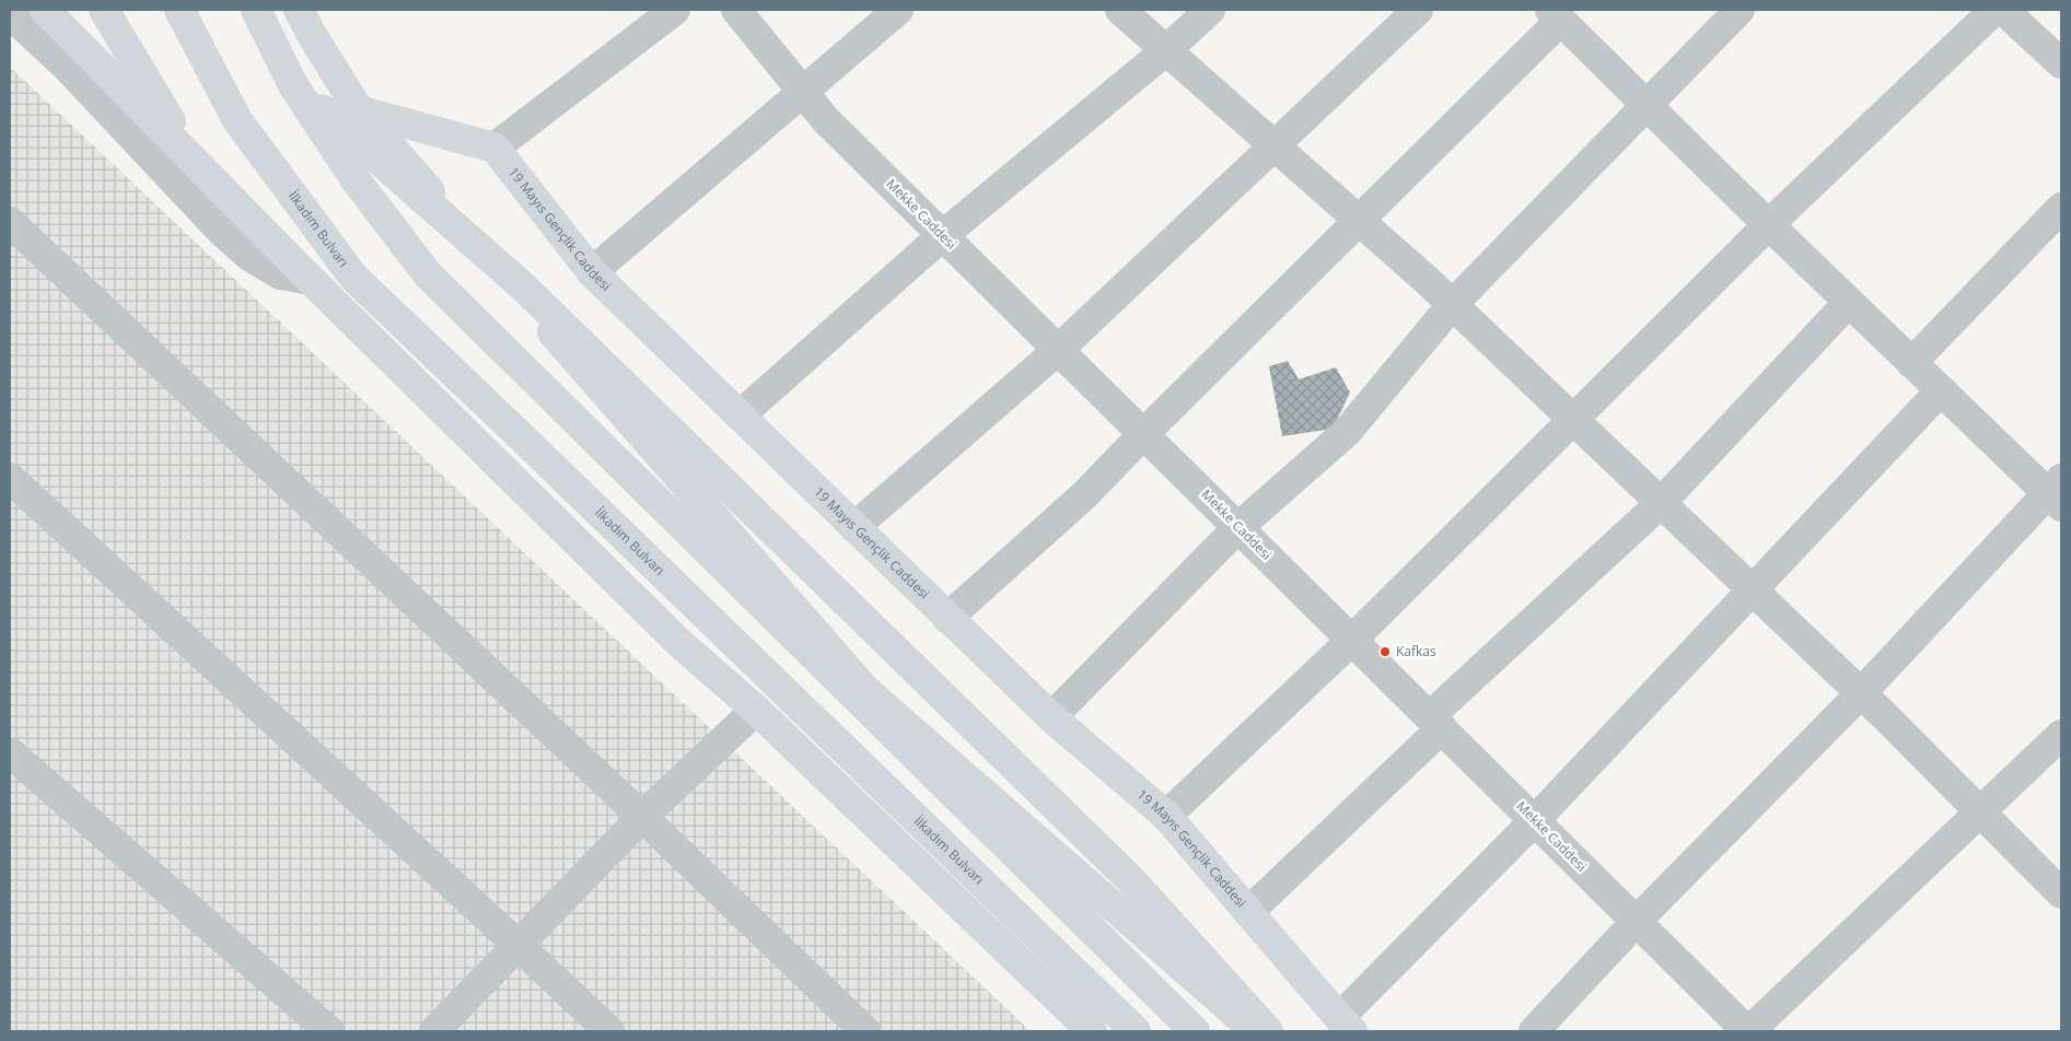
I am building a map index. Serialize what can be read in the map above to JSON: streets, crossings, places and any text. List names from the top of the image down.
{
  "streets": {
    "main road": ["19 Mayıs Gençlik Caddesi", "İlkadım Bulvarı"],
    "street": ["Mekke Caddesi"]
  },
  "places": ["Kafkas"]
}
